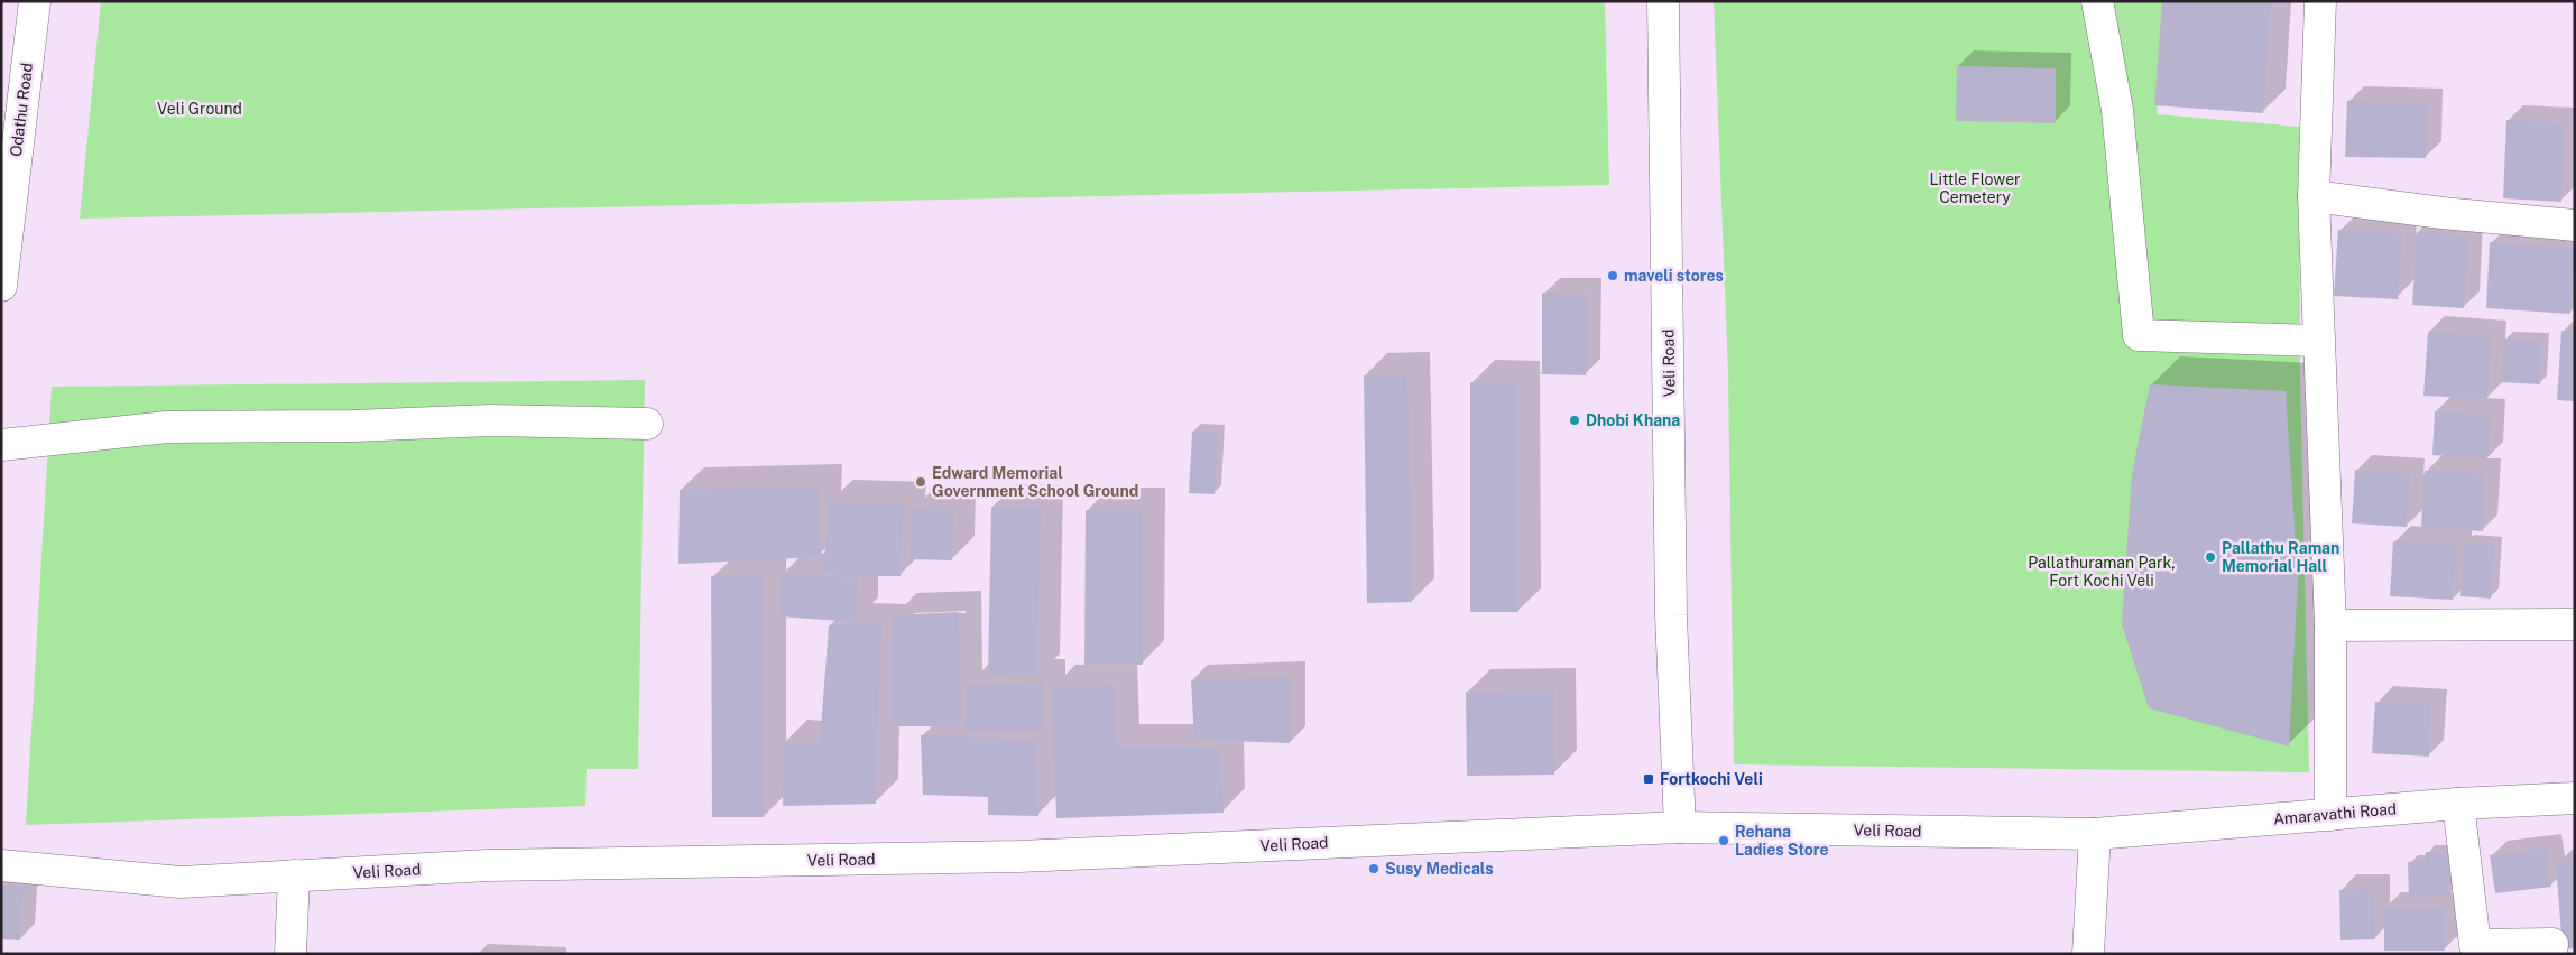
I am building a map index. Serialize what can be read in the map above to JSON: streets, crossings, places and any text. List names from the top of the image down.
{
  "streets": {
    "main road": ["Odathu Road", "Veli Road", "Amaravathi Road"]
  },
  "crossings": [
    ["Veli Road", "Amaravathi Road"]
  ],
  "parks": ["Veli Ground", "Little Flower Cemetery", "Pallathuraman Park, Fort Kochi Veli"],
  "places": {
    "other": [
      "maveli stores",
      "Dhobi Khana",
      "Edward Memorial Government School Ground",
      "Pallathu Raman Memorial Hall",
      "Rehana Ladies Store",
      "Susy Medicals"
    ],
    "transit": ["Fortkochi Veli"]
  }
}
